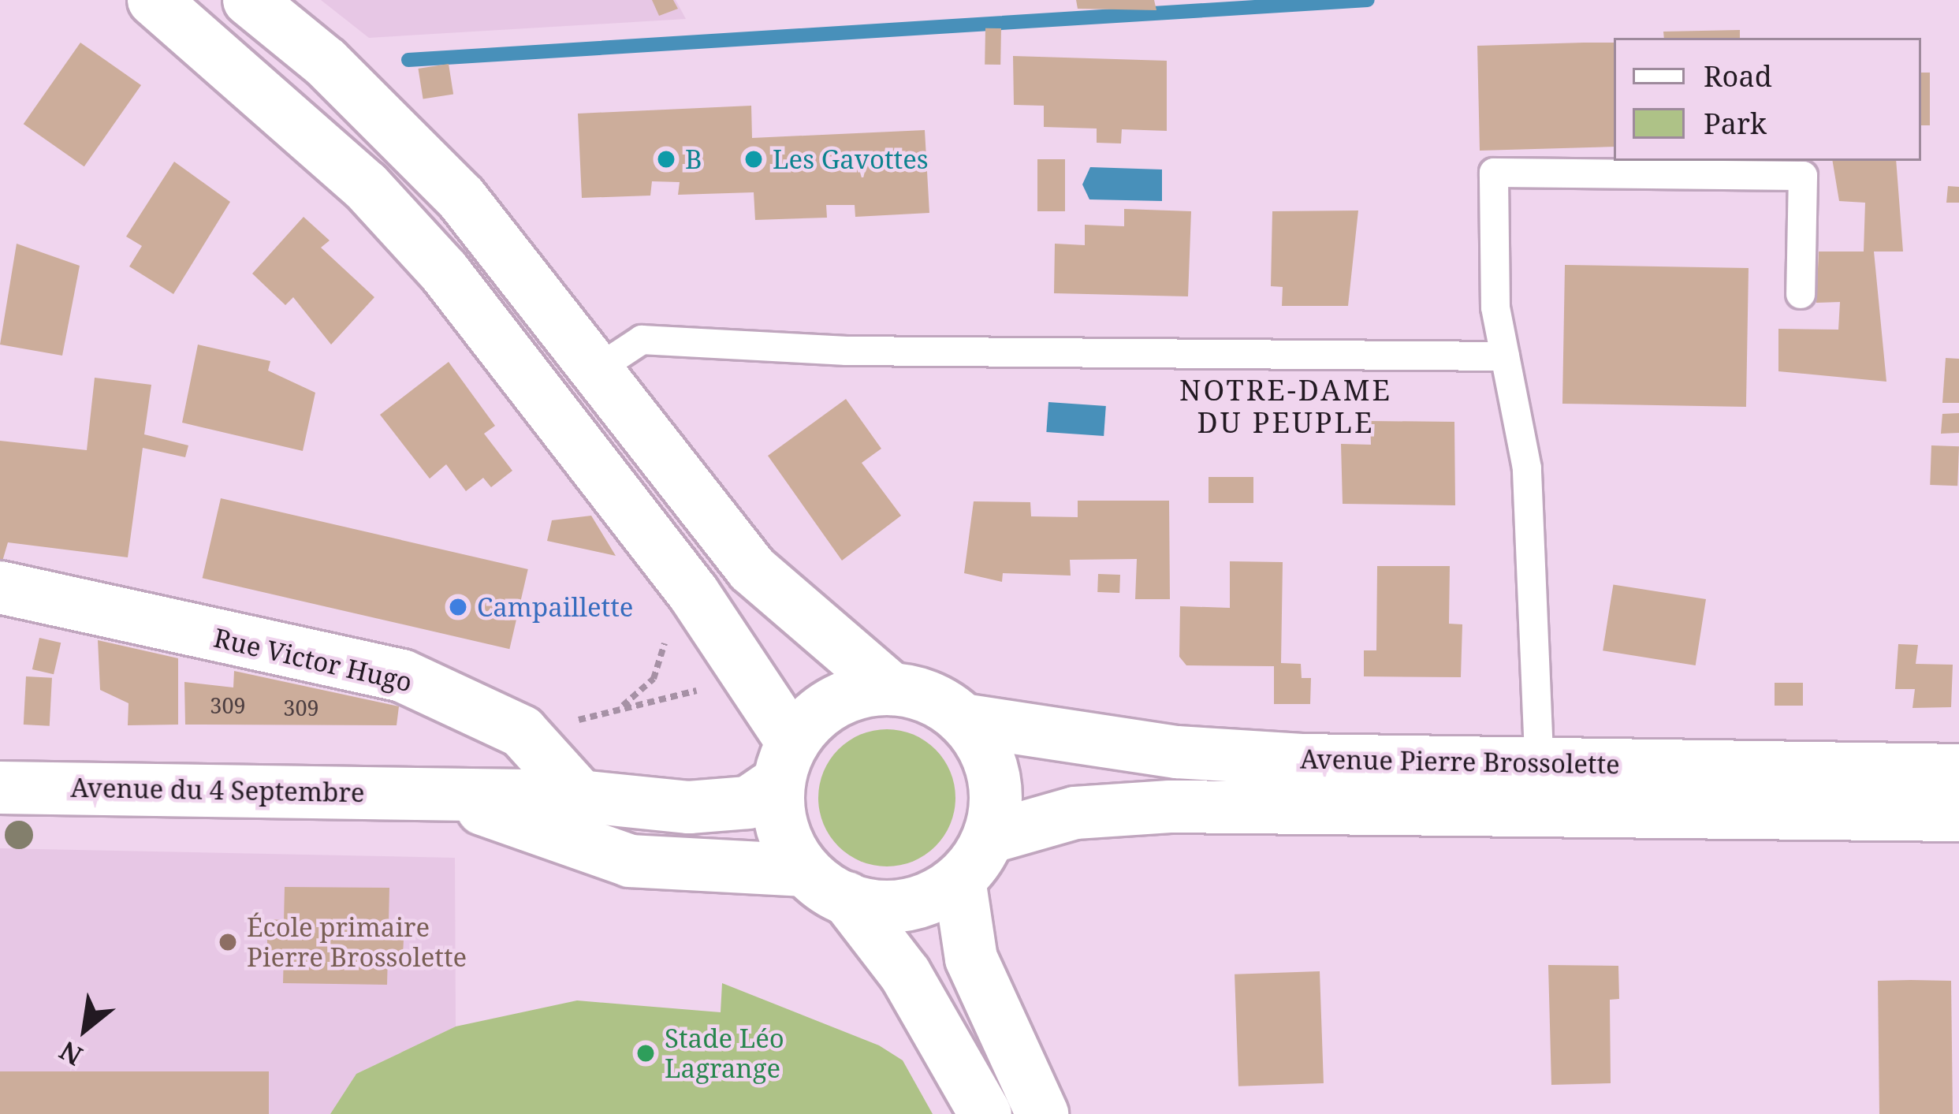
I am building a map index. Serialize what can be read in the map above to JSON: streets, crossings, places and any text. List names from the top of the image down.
{
  "streets": {
    "main road": ["Rue Victor Hugo", "Avenue Pierre Brossolette", "Avenue du 4 Septembre"]
  },
  "crossings": [
    ["Rue Victor Hugo", "Avenue du 4 Septembre"],
    ["Avenue Pierre Brossolette", "Avenue du 4 Septembre"]
  ],
  "districts": ["NOTRE-DAME DU PEUPLE"],
  "places": [
    "B",
    "Les Gavottes",
    "Campaillette",
    "École primaire Pierre Brossolette",
    "Stade Léo Lagrange"
  ],
  "house_numbers": ["309", "309"],
  "legend": ["Road", "Park"],
  "north": "bottom left"
}
